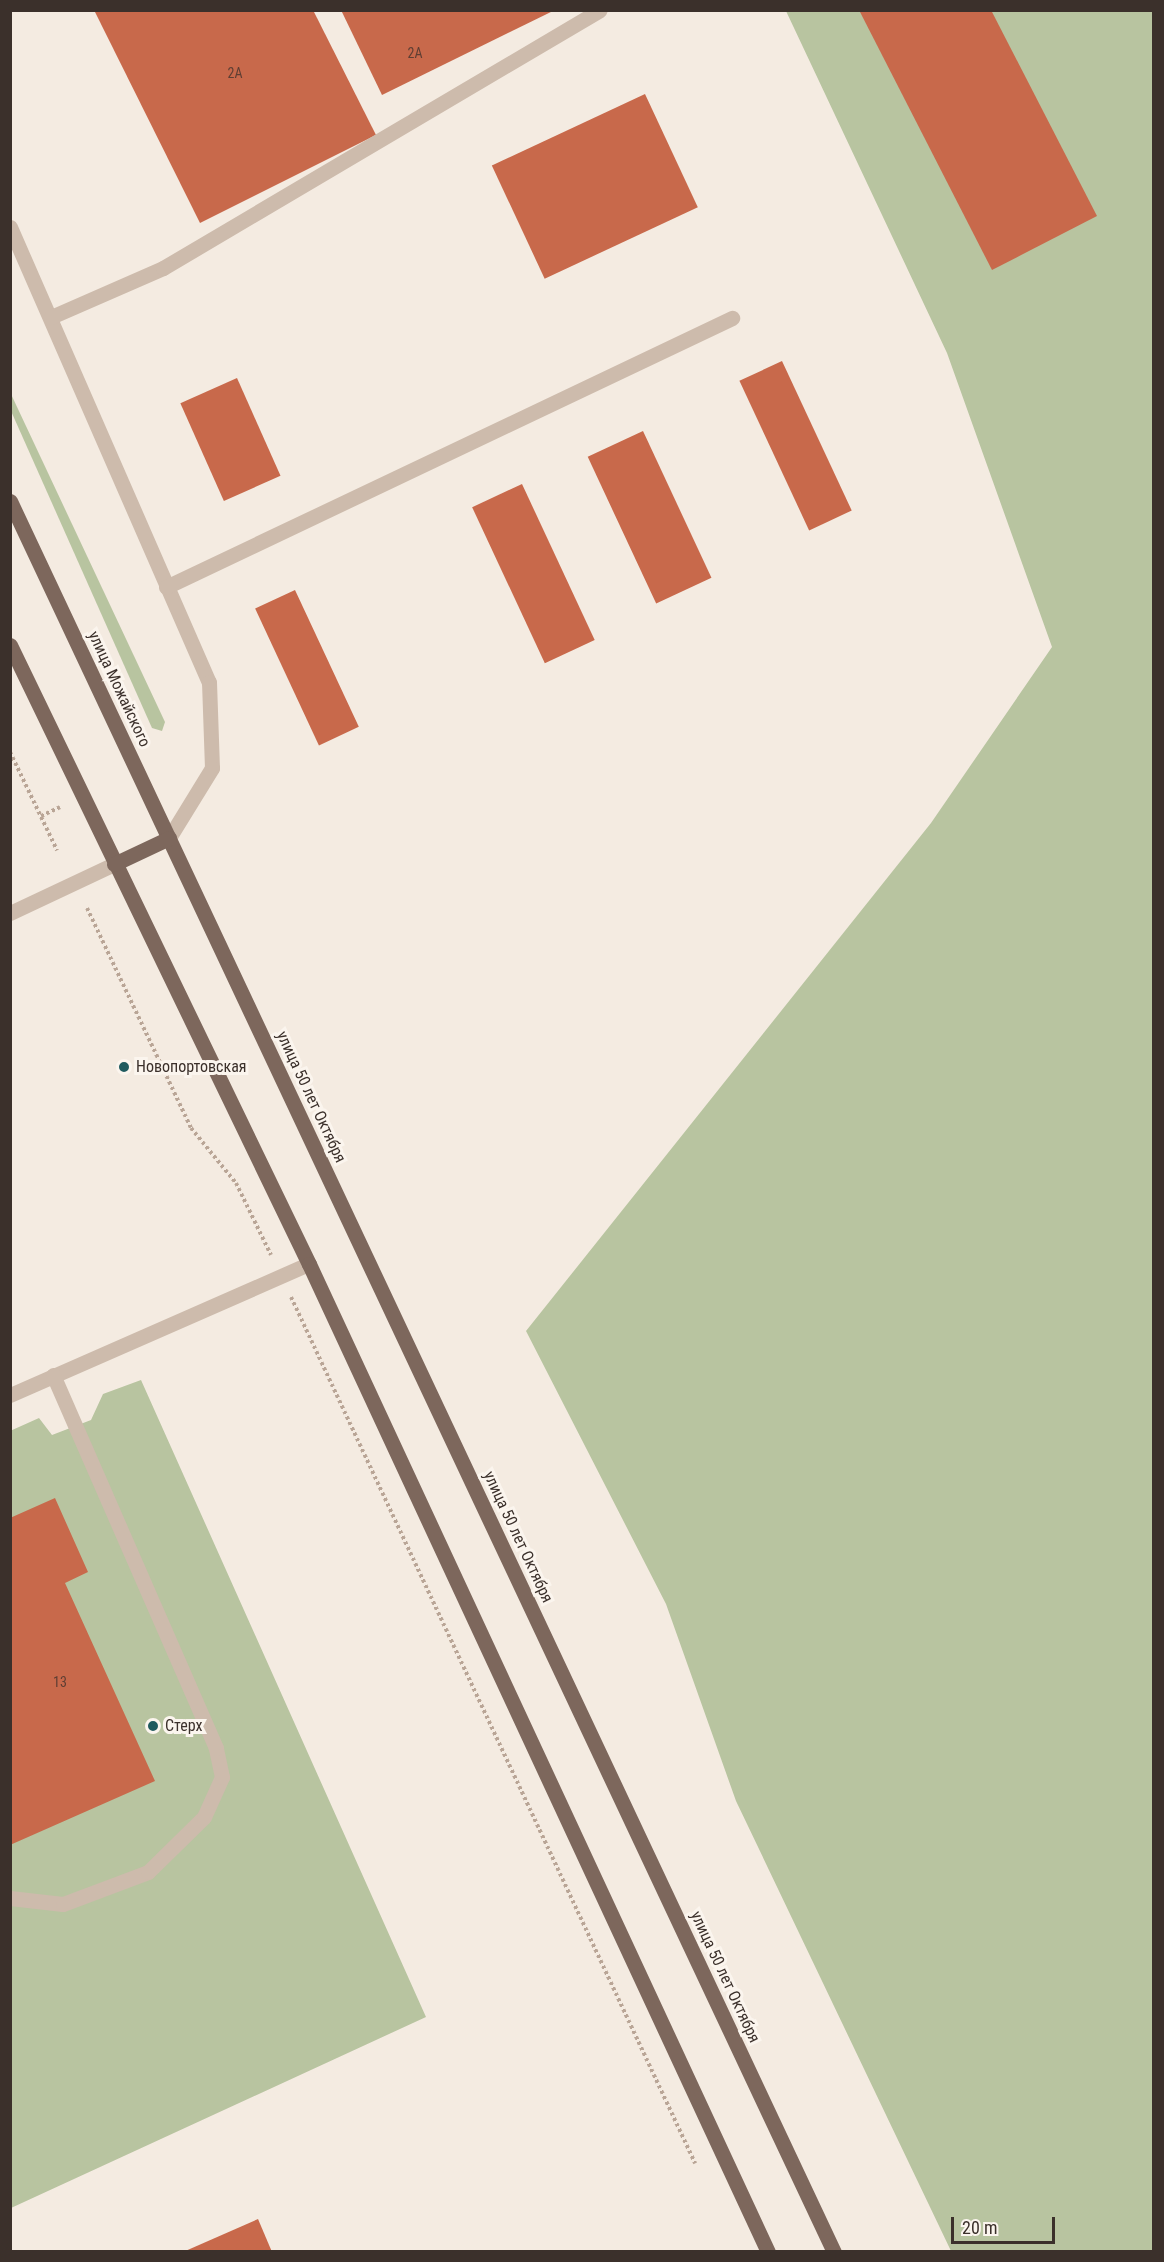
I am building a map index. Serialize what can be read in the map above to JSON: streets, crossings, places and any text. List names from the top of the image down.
{
  "streets": {
    "main road": ["улица Можайского", "улица 50 лет Октября"]
  },
  "crossings": [
    ["улица Можайского", "улица 50 лет Октября"]
  ],
  "places": ["Новопортовская", "Стерх"],
  "house_numbers": ["2А", "2А", "13"],
  "scale_bar": "20 m"
}
